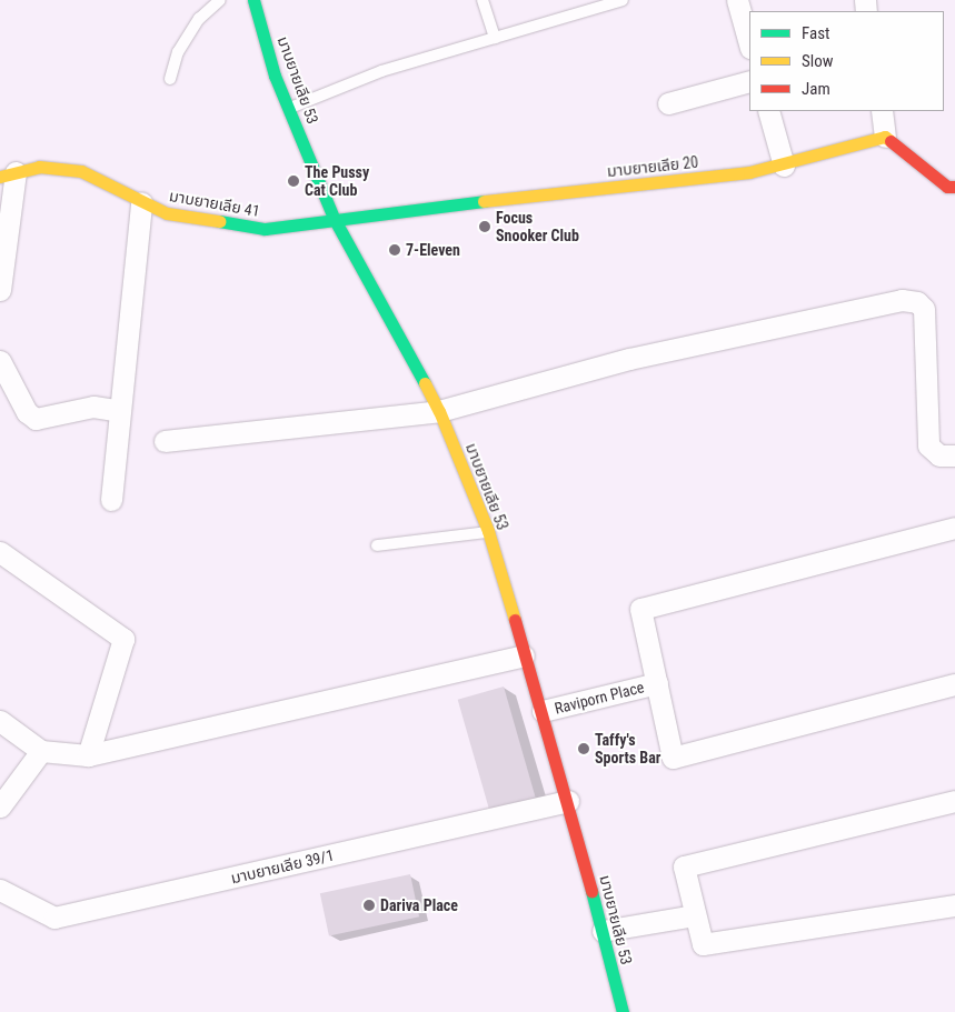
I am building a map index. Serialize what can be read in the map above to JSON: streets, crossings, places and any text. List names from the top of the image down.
{
  "streets": {
    "street": [
      "มาบยายเลีย 53",
      "มาบยายเลีย 20",
      "มาบยายเลีย 41",
      "Raviporn Place",
      "มาบยายเลีย 39/1"
    ]
  },
  "crossings": [
    ["มาบยายเลีย 53", "มาบยายเลีย 20"],
    ["มาบยายเลีย 53", "มาบยายเลีย 41"],
    ["มาบยายเลีย 53", "Raviporn Place"],
    ["มาบยายเลีย 53", "มาบยายเลีย 39/1"],
    ["มาบยายเลีย 20", "มาบยายเลีย 41"]
  ],
  "places": [
    "The Pussy Cat Club",
    "Focus Snooker Club",
    "7-Eleven",
    "Taffy's Sports Bar",
    "Dariva Place"
  ],
  "legend": ["Fast", "Slow", "Jam"]
}
